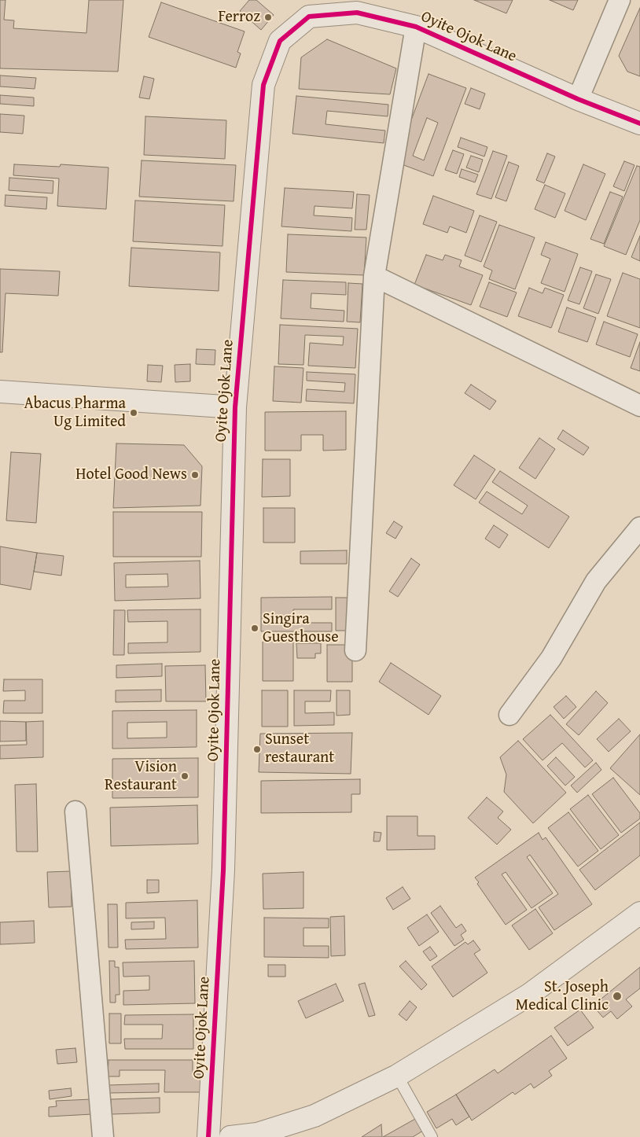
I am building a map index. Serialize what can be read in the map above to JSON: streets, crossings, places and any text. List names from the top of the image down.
{
  "streets": {
    "street": ["Oyite Ojok Lane"]
  },
  "places": [
    "Ferroz",
    "Abacus Pharma Ug Limited",
    "Hotel Good News",
    "Singira Guesthouse",
    "Sunset restaurant",
    "Vision Restaurant",
    "St. Joseph Medical Clinic"
  ]
}
